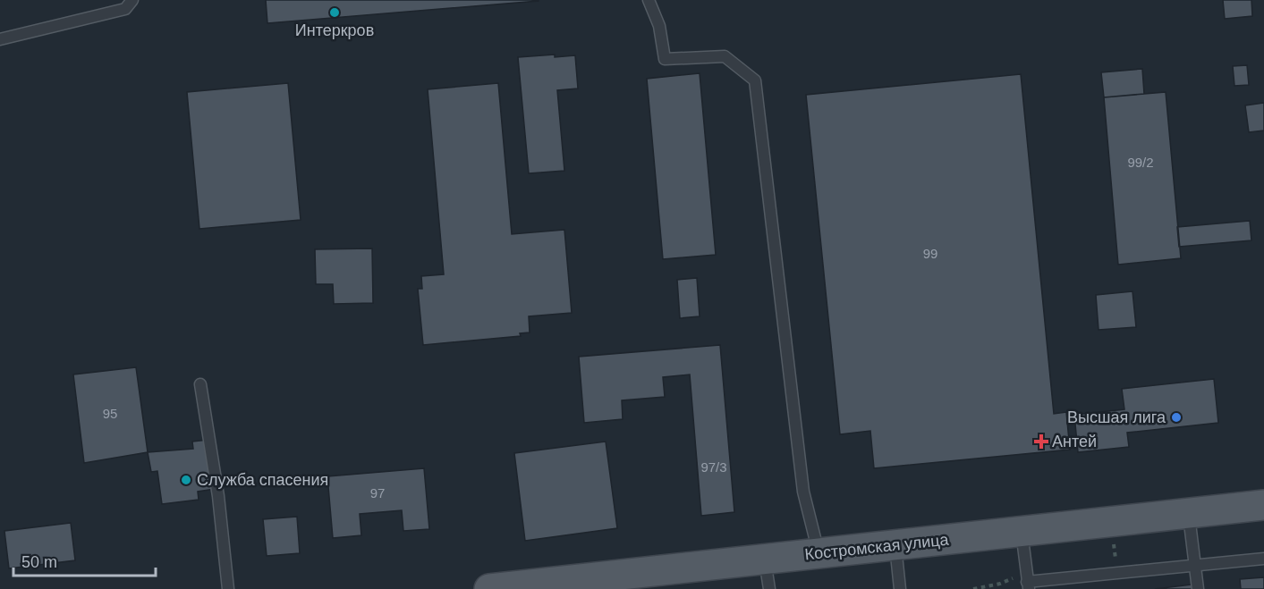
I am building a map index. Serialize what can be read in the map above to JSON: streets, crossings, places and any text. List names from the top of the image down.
{
  "streets": {
    "main road": ["Костромская улица"]
  },
  "places": {
    "other": ["Интеркров", "Высшая лига", "Служба спасения"],
    "health": ["Антей"]
  },
  "house_numbers": [
    "99/2",
    "99",
    "95",
    "97/3",
    "97"
  ],
  "scale_bar": "50 m"
}
